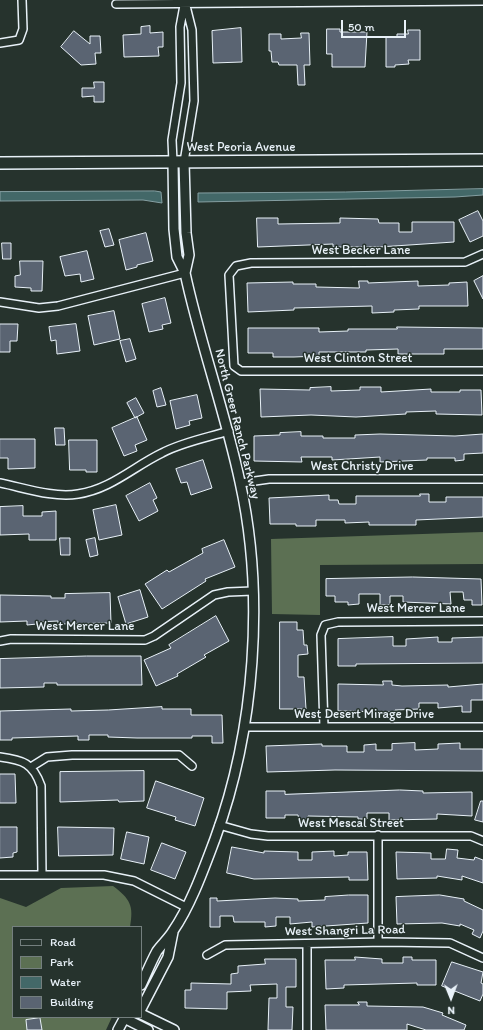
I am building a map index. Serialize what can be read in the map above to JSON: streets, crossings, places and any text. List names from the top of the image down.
{
  "streets": {
    "main road": ["West Peoria Avenue"],
    "street": [
      "West Becker Lane",
      "West Clinton Street",
      "North Greer Ranch Parkway",
      "West Christy Drive",
      "West Mercer Lane",
      "West Desert Mirage Drive",
      "West Mescal Street",
      "West Shangri La Road"
    ]
  },
  "crossings": [
    ["West Peoria Avenue", "North Greer Ranch Parkway"],
    ["West Becker Lane", "West Clinton Street"],
    ["North Greer Ranch Parkway", "West Christy Drive"],
    ["North Greer Ranch Parkway", "West Mercer Lane"],
    ["North Greer Ranch Parkway", "West Desert Mirage Drive"],
    ["North Greer Ranch Parkway", "West Mescal Street"],
    ["West Mercer Lane", "West Desert Mirage Drive"]
  ],
  "legend": [
    "Road",
    "Park",
    "Water",
    "Building"
  ],
  "scale_bar": "50 m",
  "north": "bottom"
}
